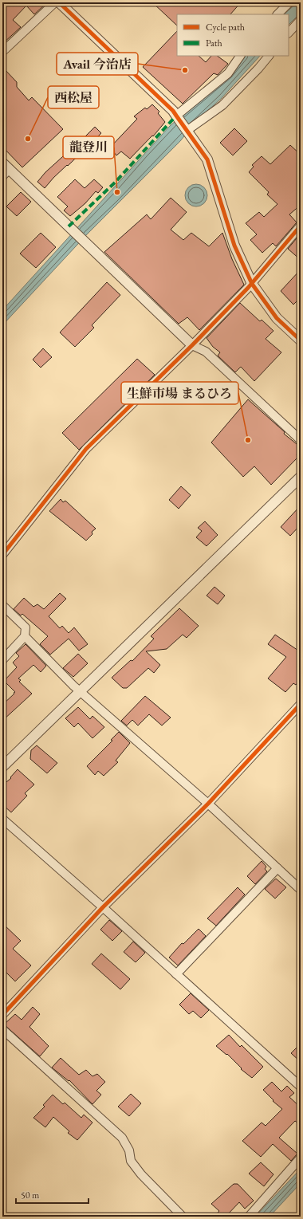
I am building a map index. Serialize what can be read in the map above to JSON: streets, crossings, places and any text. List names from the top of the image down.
{
  "places": [
    "Avail 今治店",
    "西松屋",
    "龍登川",
    "生鮮市場 まるひろ"
  ],
  "legend": ["Cycle path", "Path"],
  "scale_bar": "50 m"
}
